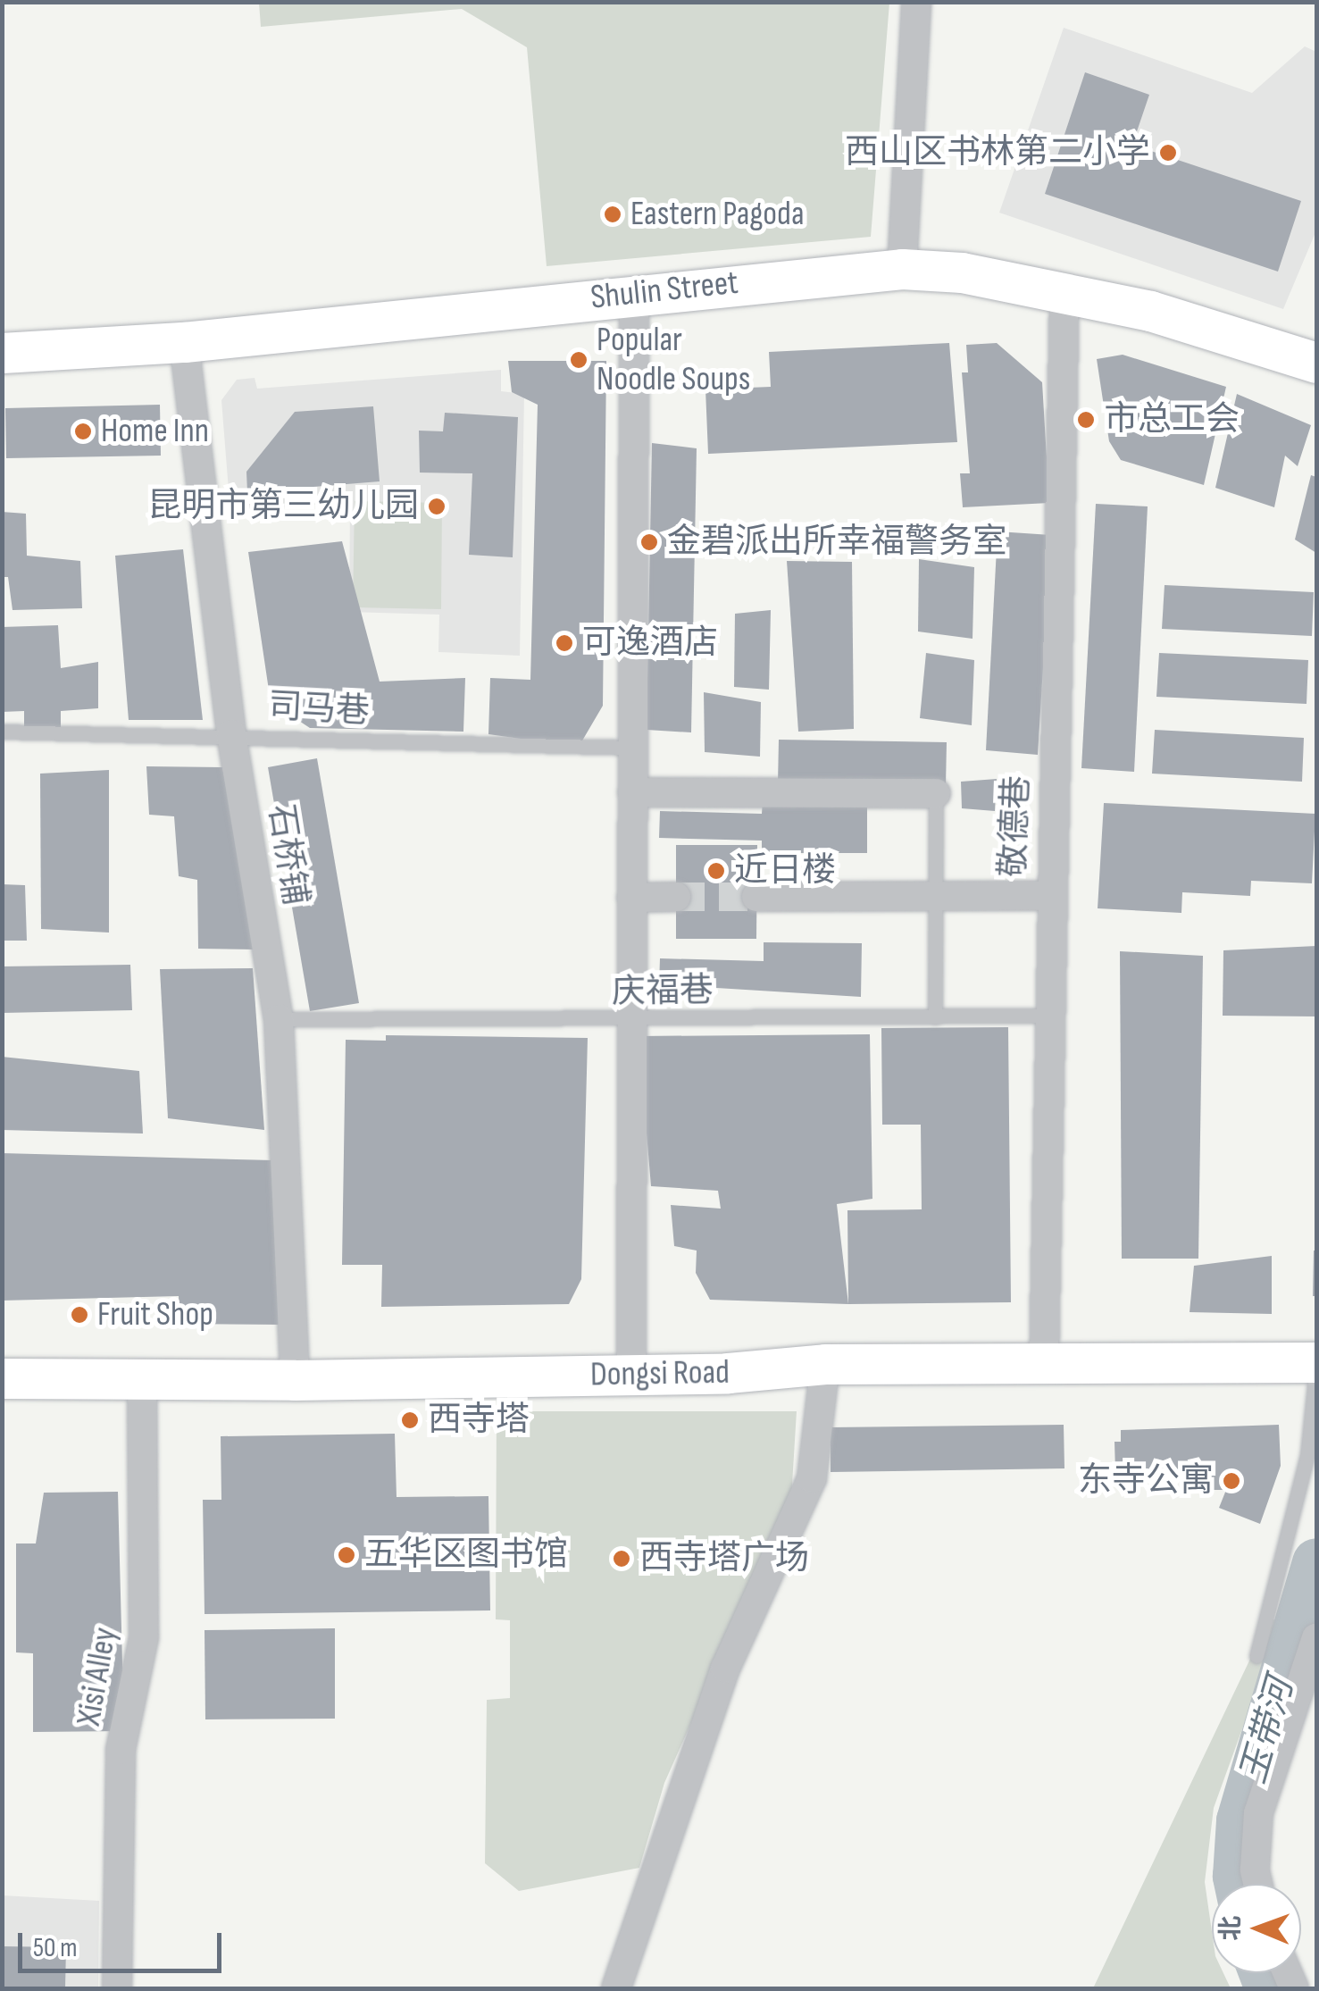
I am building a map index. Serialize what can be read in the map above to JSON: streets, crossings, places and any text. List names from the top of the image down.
{
  "streets": {
    "street": [
      "Shulin Street",
      "敬德巷",
      "石桥铺",
      "Dongsi Road",
      "Xisi Alley"
    ],
    "lane": ["司马巷", "庆福巷"]
  },
  "crossings": [
    ["Shulin Street", "敬德巷"],
    ["Shulin Street", "石桥铺"],
    ["司马巷", "石桥铺"],
    ["敬德巷", "庆福巷"],
    ["敬德巷", "Dongsi Road"],
    ["石桥铺", "庆福巷"],
    ["石桥铺", "Dongsi Road"],
    ["Dongsi Road", "Xisi Alley"]
  ],
  "water": ["玉带河"],
  "places": [
    "西山区书林第二小学",
    "Eastern Pagoda",
    "Popular Noodle Soups",
    "市总工会",
    "Home Inn",
    "昆明市第三幼儿园",
    "金碧派出所幸福警务室",
    "可逸酒店",
    "近日楼",
    "Fruit Shop",
    "西寺塔",
    "东寺公寓",
    "五华区图书馆",
    "西寺塔广场"
  ],
  "scale_bar": "50 m",
  "north": "left"
}
